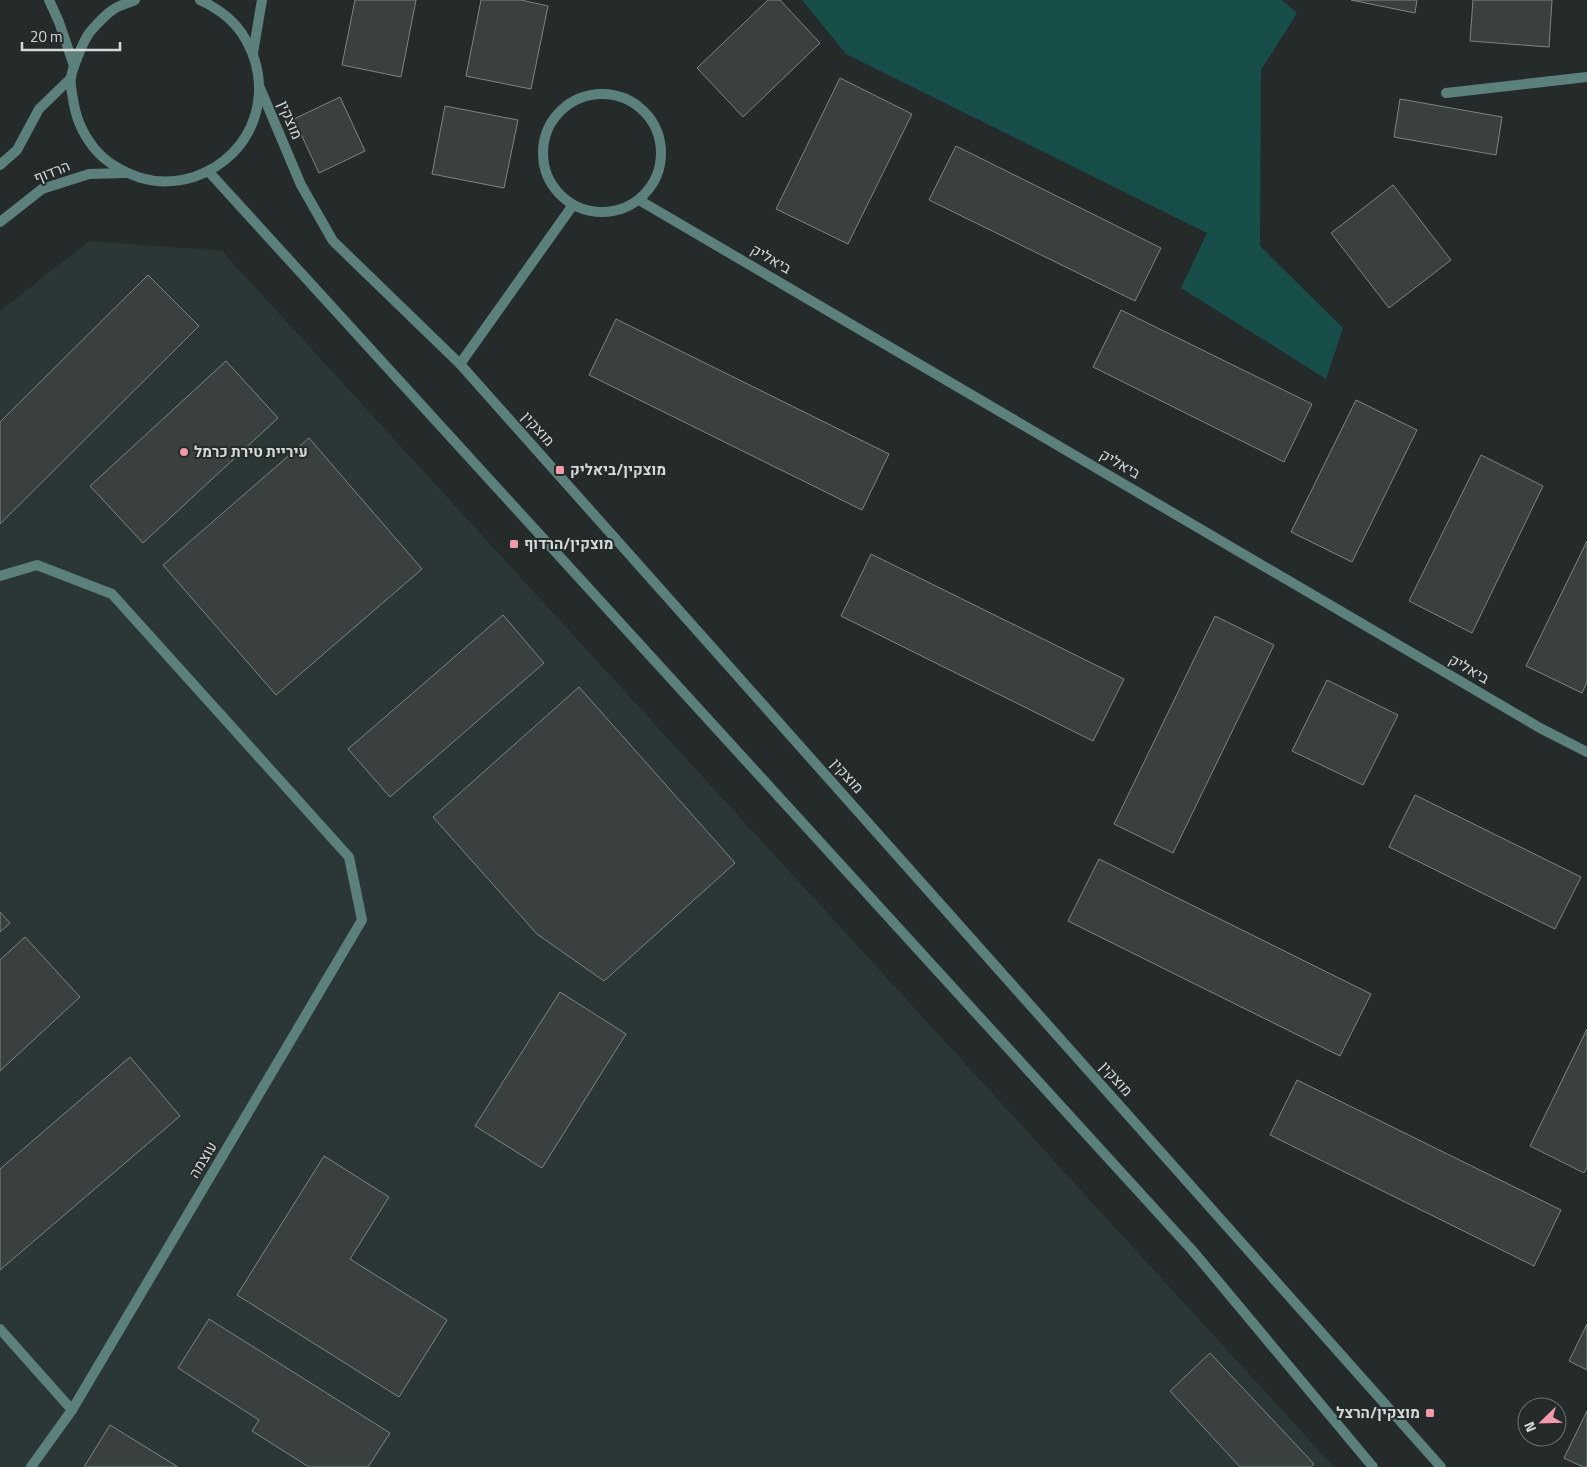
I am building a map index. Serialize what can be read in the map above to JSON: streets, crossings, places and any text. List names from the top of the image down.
{
  "streets": {
    "street": [
      "מוצקין",
      "הרדוף",
      "ביאליק",
      "עוצמה"
    ]
  },
  "places": {
    "other": ["עיריית טירת כרמל"],
    "transit": ["מוצקין/ביאליק", "מוצקין/הרדוף", "מוצקין/הרצל"]
  },
  "scale_bar": "20 m",
  "north": "bottom left"
}
